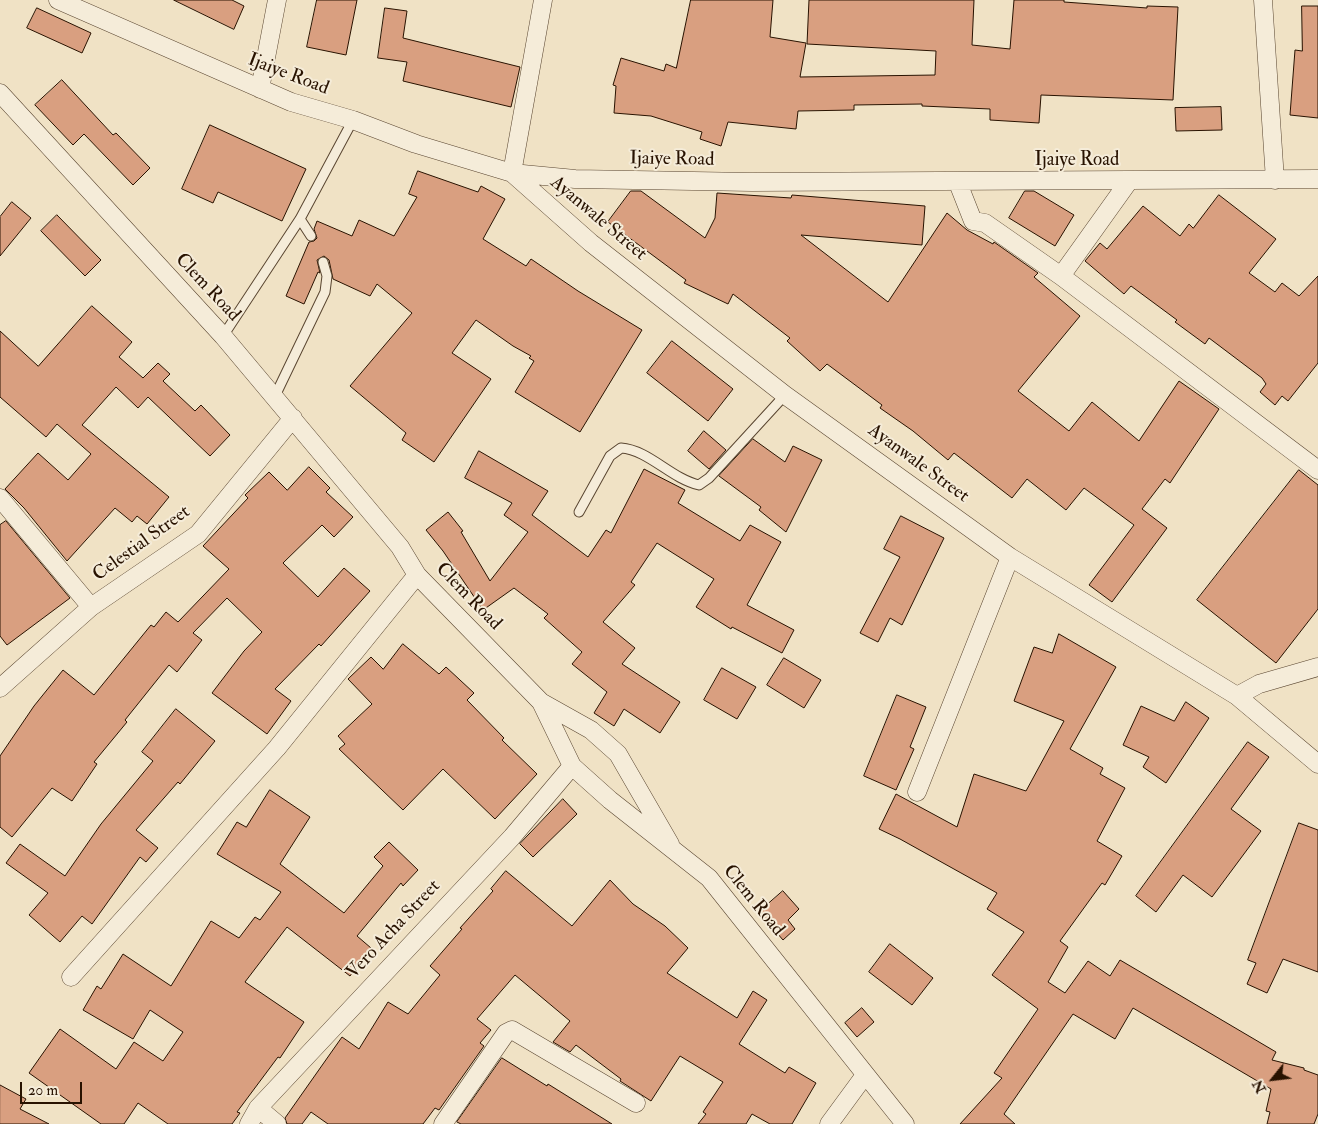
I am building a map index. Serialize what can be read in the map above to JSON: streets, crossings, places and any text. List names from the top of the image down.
{
  "streets": {
    "street": [
      "Ijaiye Road",
      "Ayanwale Street",
      "Clem Road",
      "Celestial Street",
      "Vero Acha Street"
    ]
  },
  "crossings": [
    ["Ijaiye Road", "Ayanwale Street"],
    ["Clem Road", "Celestial Street"],
    ["Clem Road", "Vero Acha Street"]
  ],
  "scale_bar": "20 m",
  "north": "bottom left"
}
